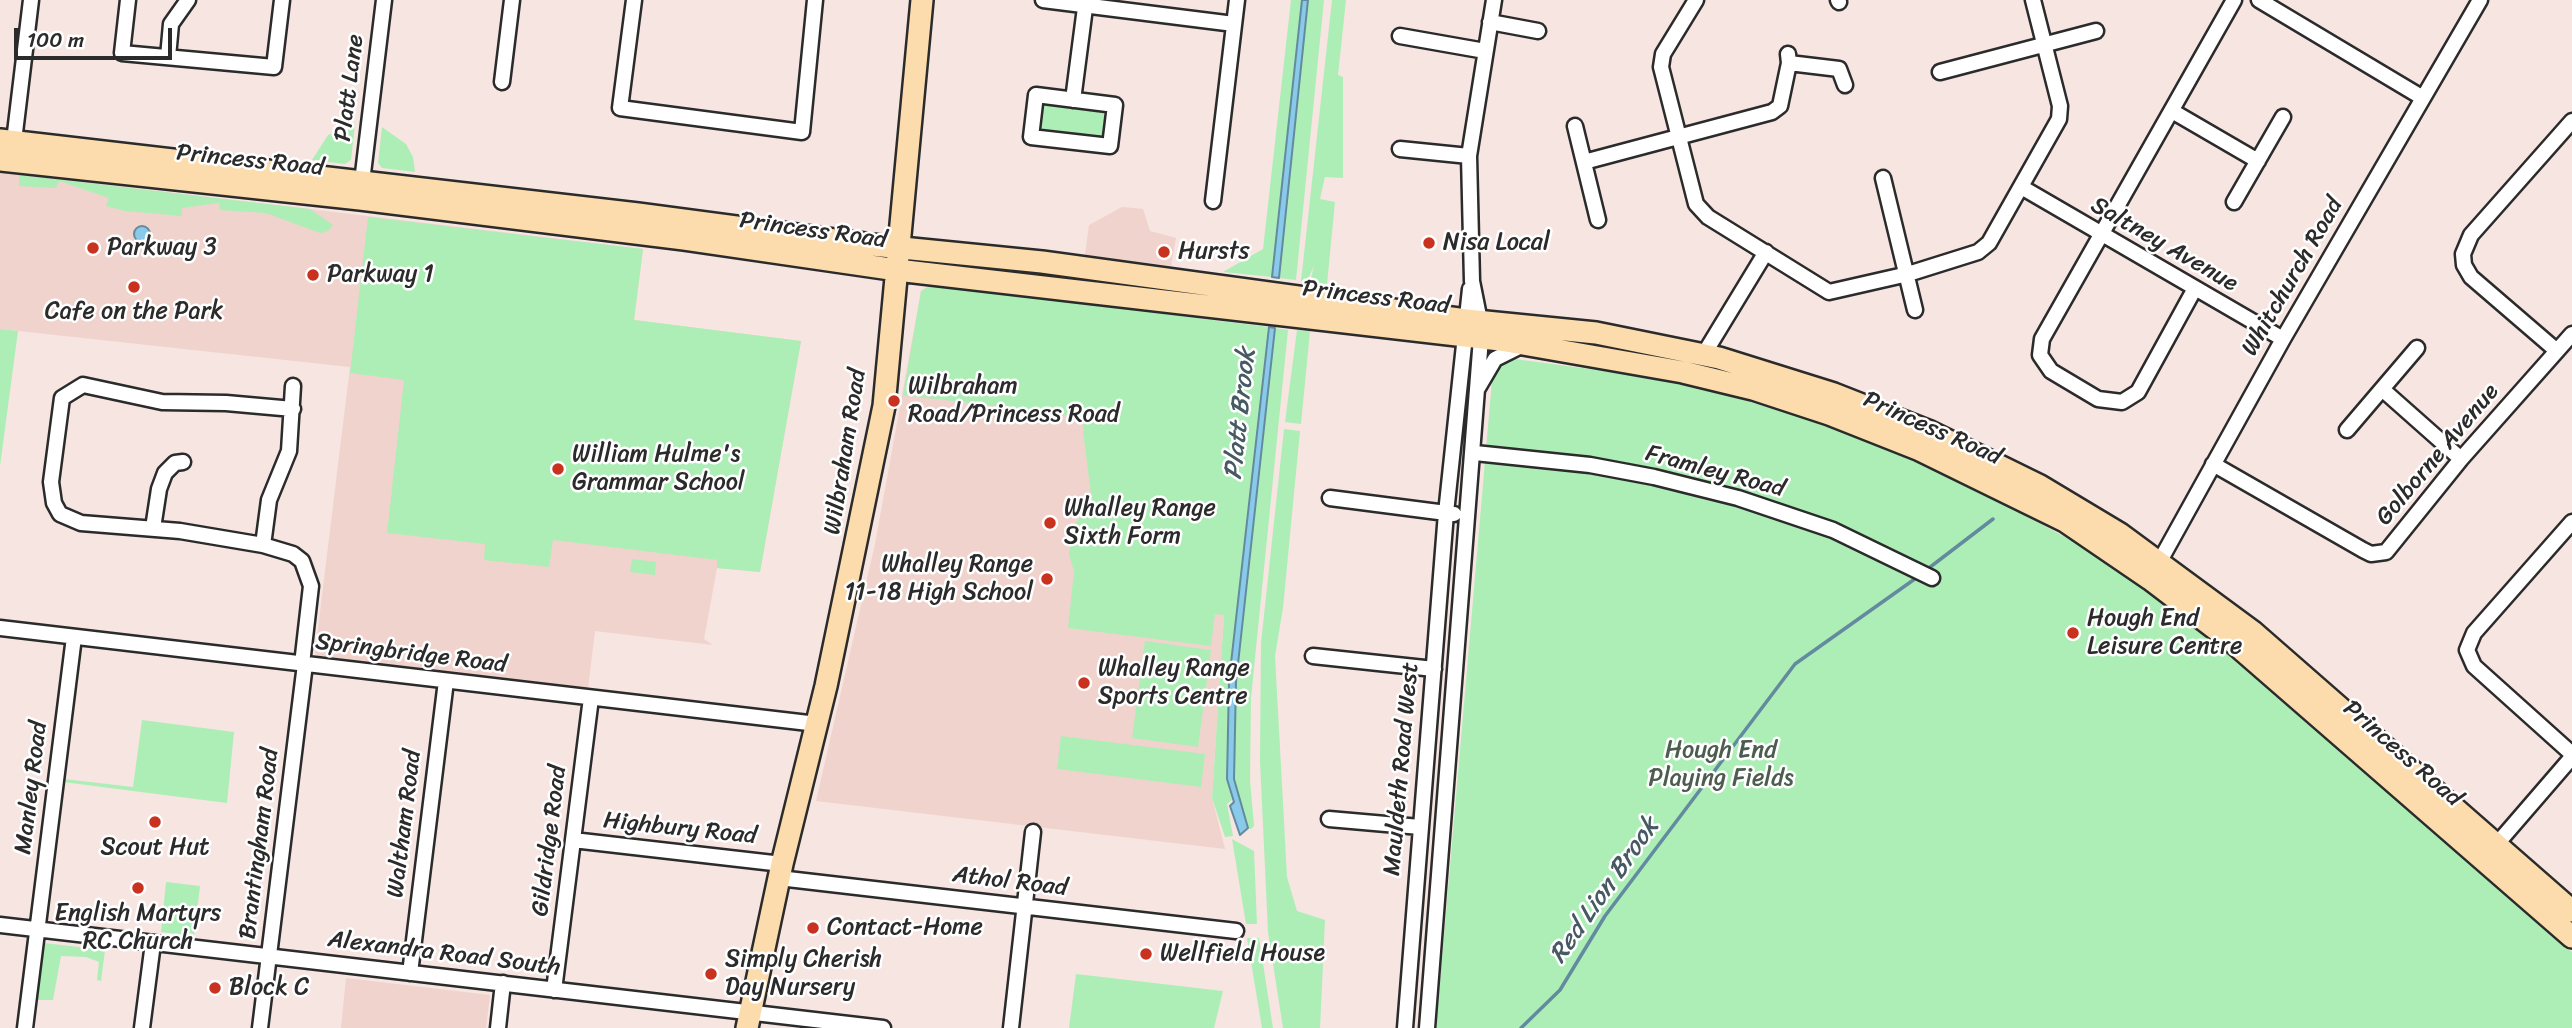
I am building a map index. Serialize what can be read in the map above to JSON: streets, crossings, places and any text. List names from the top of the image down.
{
  "streets": {
    "highway": ["Princess Road", "Wilbraham Road"],
    "street": [
      "Platt Lane",
      "Saltney Avenue",
      "Whitchurch Road",
      "Golborne Avenue",
      "Framley Road",
      "Springbridge Road",
      "Mauldeth Road West",
      "Manley Road",
      "Waltham Road",
      "Highbury Road",
      "Gildridge Road",
      "Brantingham Road",
      "Athol Road",
      "Alexandra Road South"
    ]
  },
  "crossings": [
    ["Platt Lane", "Princess Road"],
    ["Princess Road", "Whitchurch Road"],
    ["Princess Road", "Wilbraham Road"],
    ["Princess Road", "Mauldeth Road West"],
    ["Saltney Avenue", "Whitchurch Road"],
    ["Whitchurch Road", "Golborne Avenue"],
    ["Wilbraham Road", "Springbridge Road"],
    ["Wilbraham Road", "Highbury Road"],
    ["Wilbraham Road", "Athol Road"],
    ["Wilbraham Road", "Alexandra Road South"],
    ["Springbridge Road", "Manley Road"],
    ["Springbridge Road", "Waltham Road"],
    ["Springbridge Road", "Gildridge Road"],
    ["Springbridge Road", "Brantingham Road"],
    ["Manley Road", "Alexandra Road South"],
    ["Waltham Road", "Alexandra Road South"],
    ["Highbury Road", "Gildridge Road"],
    ["Highbury Road", "Athol Road"],
    ["Gildridge Road", "Alexandra Road South"],
    ["Brantingham Road", "Alexandra Road South"]
  ],
  "water": ["Platt Brook", "Red Lion Brook"],
  "parks": ["Hough End Playing Fields"],
  "places": [
    "Nisa Local",
    "Parkway 3",
    "Hursts",
    "Parkway 1",
    "Cafe on the Park",
    "Wilbraham Road/Princess Road",
    "William Hulme's Grammar School",
    "Whalley Range Sixth Form",
    "Whalley Range 11-18 High School",
    "Hough End Leisure Centre",
    "Whalley Range Sports Centre",
    "Scout Hut",
    "English Martyrs RC Church",
    "Contact-Home",
    "Wellfield House",
    "Simply Cherish Day Nursery",
    "Block C"
  ],
  "scale_bar": "100 m"
}
